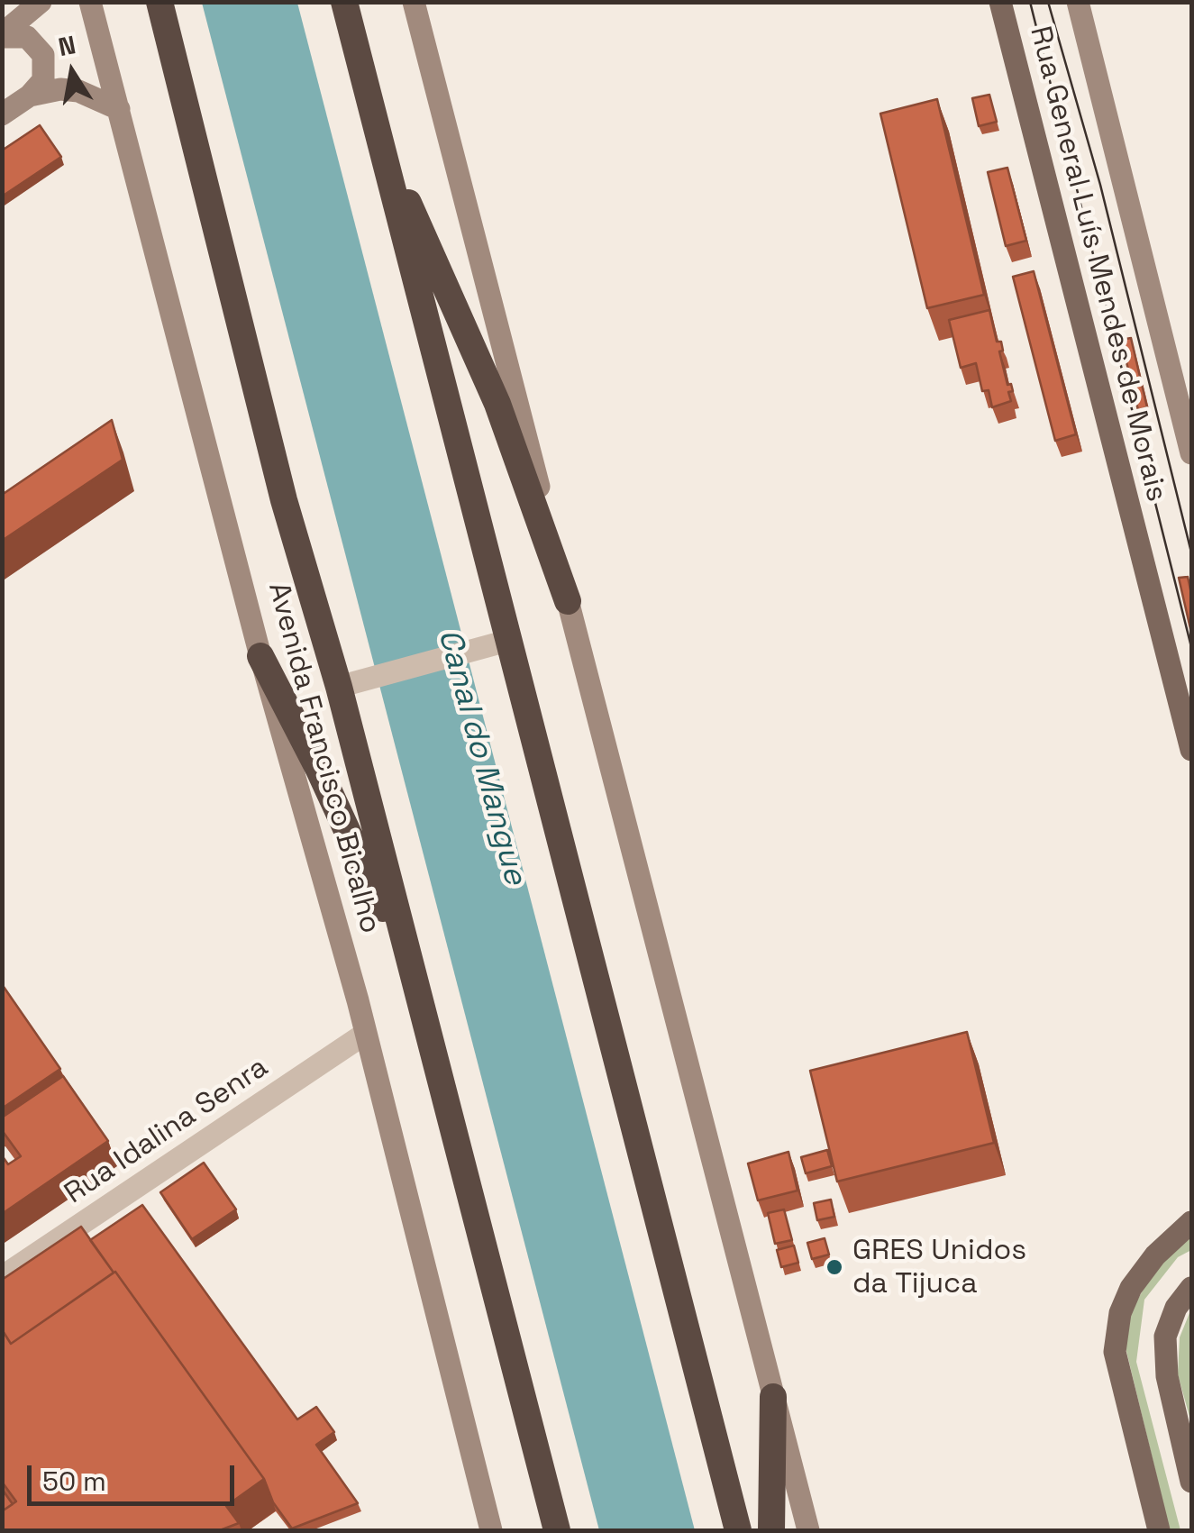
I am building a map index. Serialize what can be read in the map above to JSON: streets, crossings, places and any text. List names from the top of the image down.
{
  "streets": {
    "highway": ["Avenida Francisco Bicalho"],
    "main road": ["Rua General Luís Mendes de Morais"],
    "street": ["Rua Idalina Senra"]
  },
  "crossings": [
    ["Avenida Francisco Bicalho", "Rua Idalina Senra"]
  ],
  "water": ["Canal do Mangue"],
  "places": ["GRES Unidos da Tijuca"],
  "scale_bar": "50 m",
  "north": "top"
}
